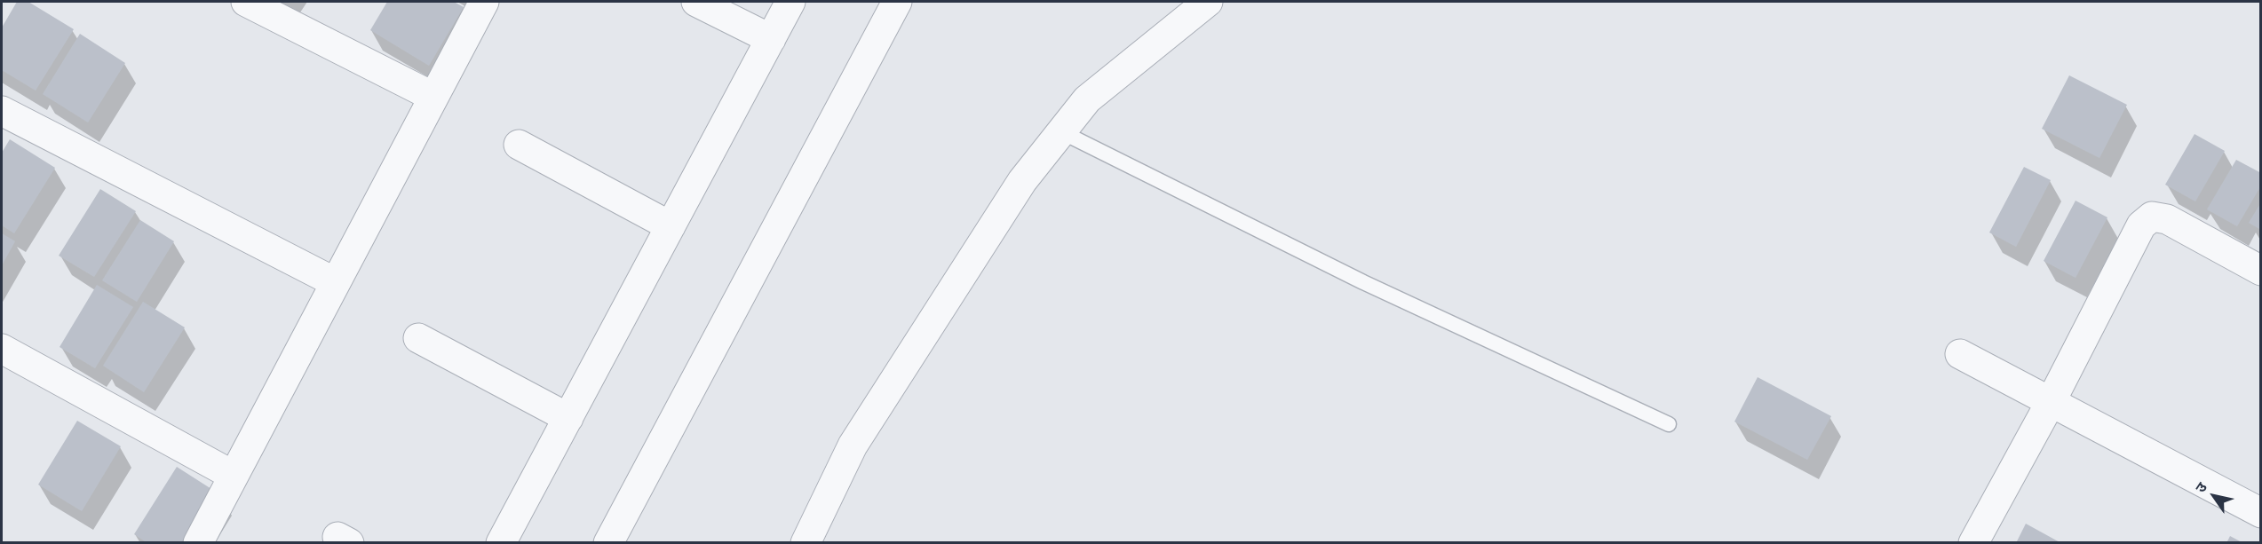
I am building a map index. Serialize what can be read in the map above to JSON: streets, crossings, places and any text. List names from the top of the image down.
{
  "north": "top left"
}
